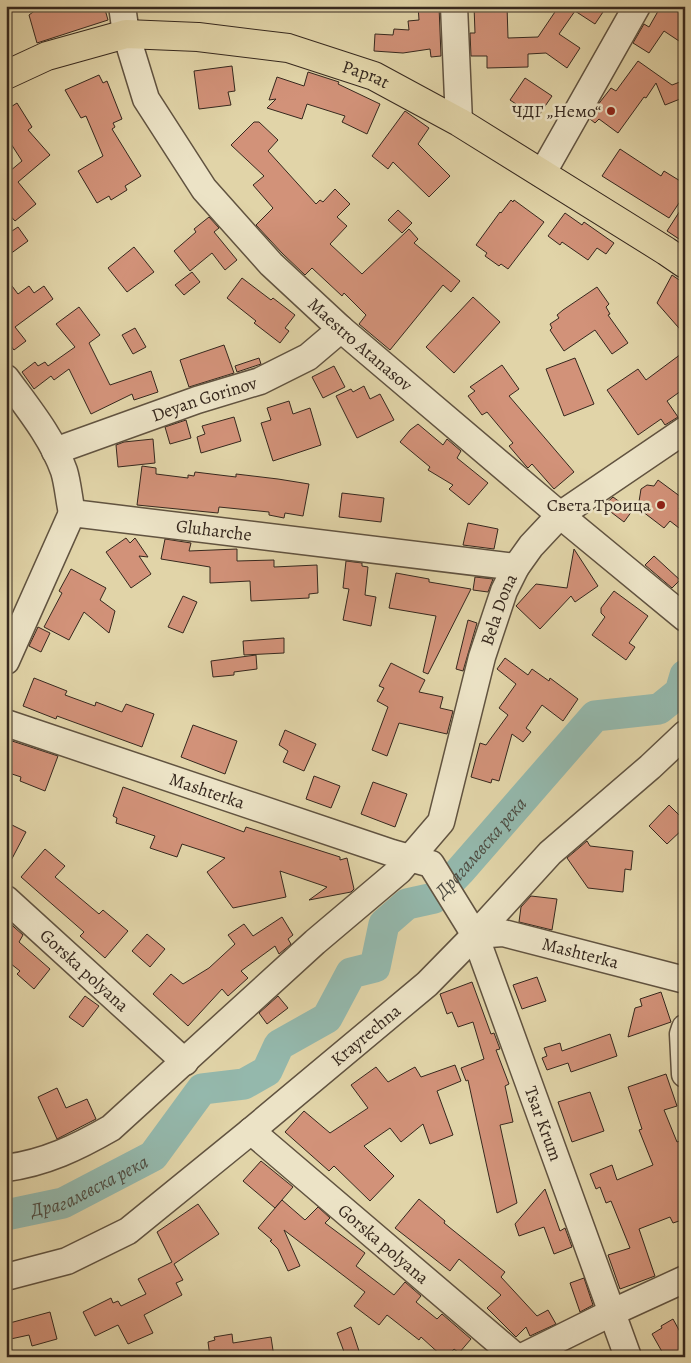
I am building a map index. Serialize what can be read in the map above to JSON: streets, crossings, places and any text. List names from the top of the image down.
{
  "streets": {
    "main road": ["Paprat"],
    "street": [
      "Maestro Atanasov",
      "Deyan Gorinov",
      "Gluharche",
      "Bela Dona",
      "Mashterka",
      "Gorska polyana",
      "Krayrechna",
      "Tsar Krum"
    ]
  },
  "crossings": [
    ["Paprat", "Maestro Atanasov"],
    ["Maestro Atanasov", "Deyan Gorinov"],
    ["Maestro Atanasov", "Bela Dona"],
    ["Gluharche", "Bela Dona"],
    ["Bela Dona", "Mashterka"],
    ["Bela Dona", "Tsar Krum"],
    ["Mashterka", "Krayrechna"],
    ["Mashterka", "Tsar Krum"],
    ["Gorska polyana", "Krayrechna"],
    ["Krayrechna", "Tsar Krum"]
  ],
  "water": ["Драгалевска река"],
  "places": ["ЧДГ „Немо“", "Света Троица"]
}
